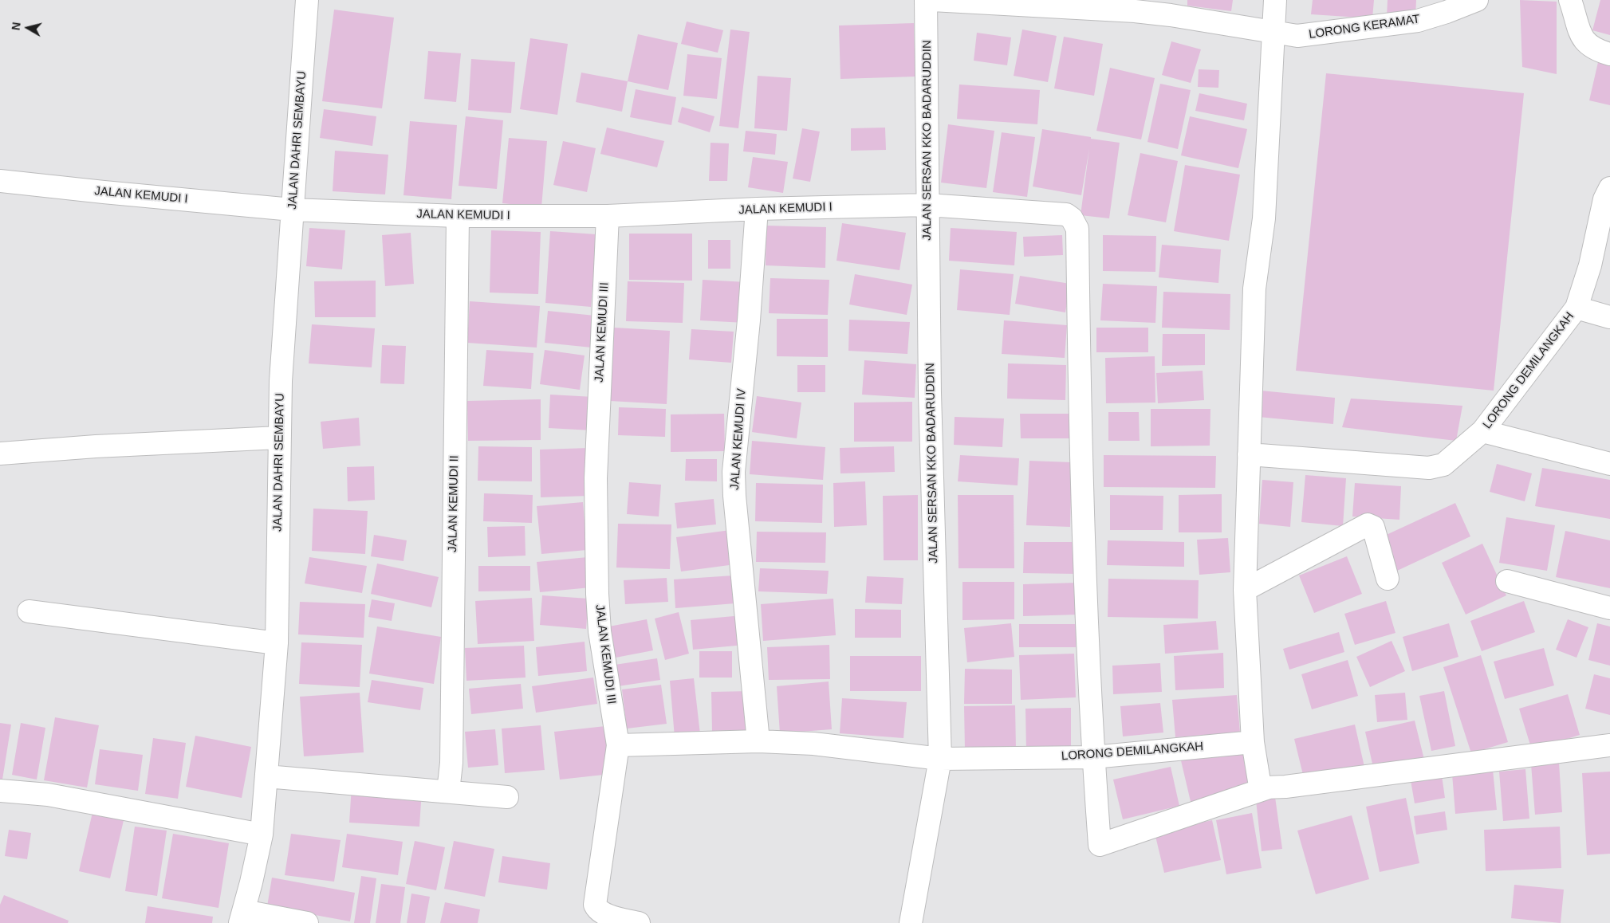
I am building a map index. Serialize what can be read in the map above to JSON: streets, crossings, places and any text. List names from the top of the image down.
{
  "streets": {
    "street": [
      "LORONG KERAMAT",
      "JALAN DAHRI SEMBAYU",
      "JALAN SERSAN KKO BADARUDDIN",
      "JALAN KEMUDI I",
      "JALAN KEMUDI III",
      "LORONG DEMILANGKAH",
      "JALAN KEMUDI IV",
      "JALAN KEMUDI II"
    ]
  },
  "crossings": [
    ["JALAN DAHRI SEMBAYU", "JALAN KEMUDI I"],
    ["JALAN SERSAN KKO BADARUDDIN", "JALAN KEMUDI I"],
    ["JALAN SERSAN KKO BADARUDDIN", "LORONG DEMILANGKAH"],
    ["JALAN KEMUDI I", "JALAN KEMUDI III"],
    ["JALAN KEMUDI I", "LORONG DEMILANGKAH"],
    ["JALAN KEMUDI I", "JALAN KEMUDI IV"],
    ["JALAN KEMUDI I", "JALAN KEMUDI II"]
  ],
  "north": "left"
}
